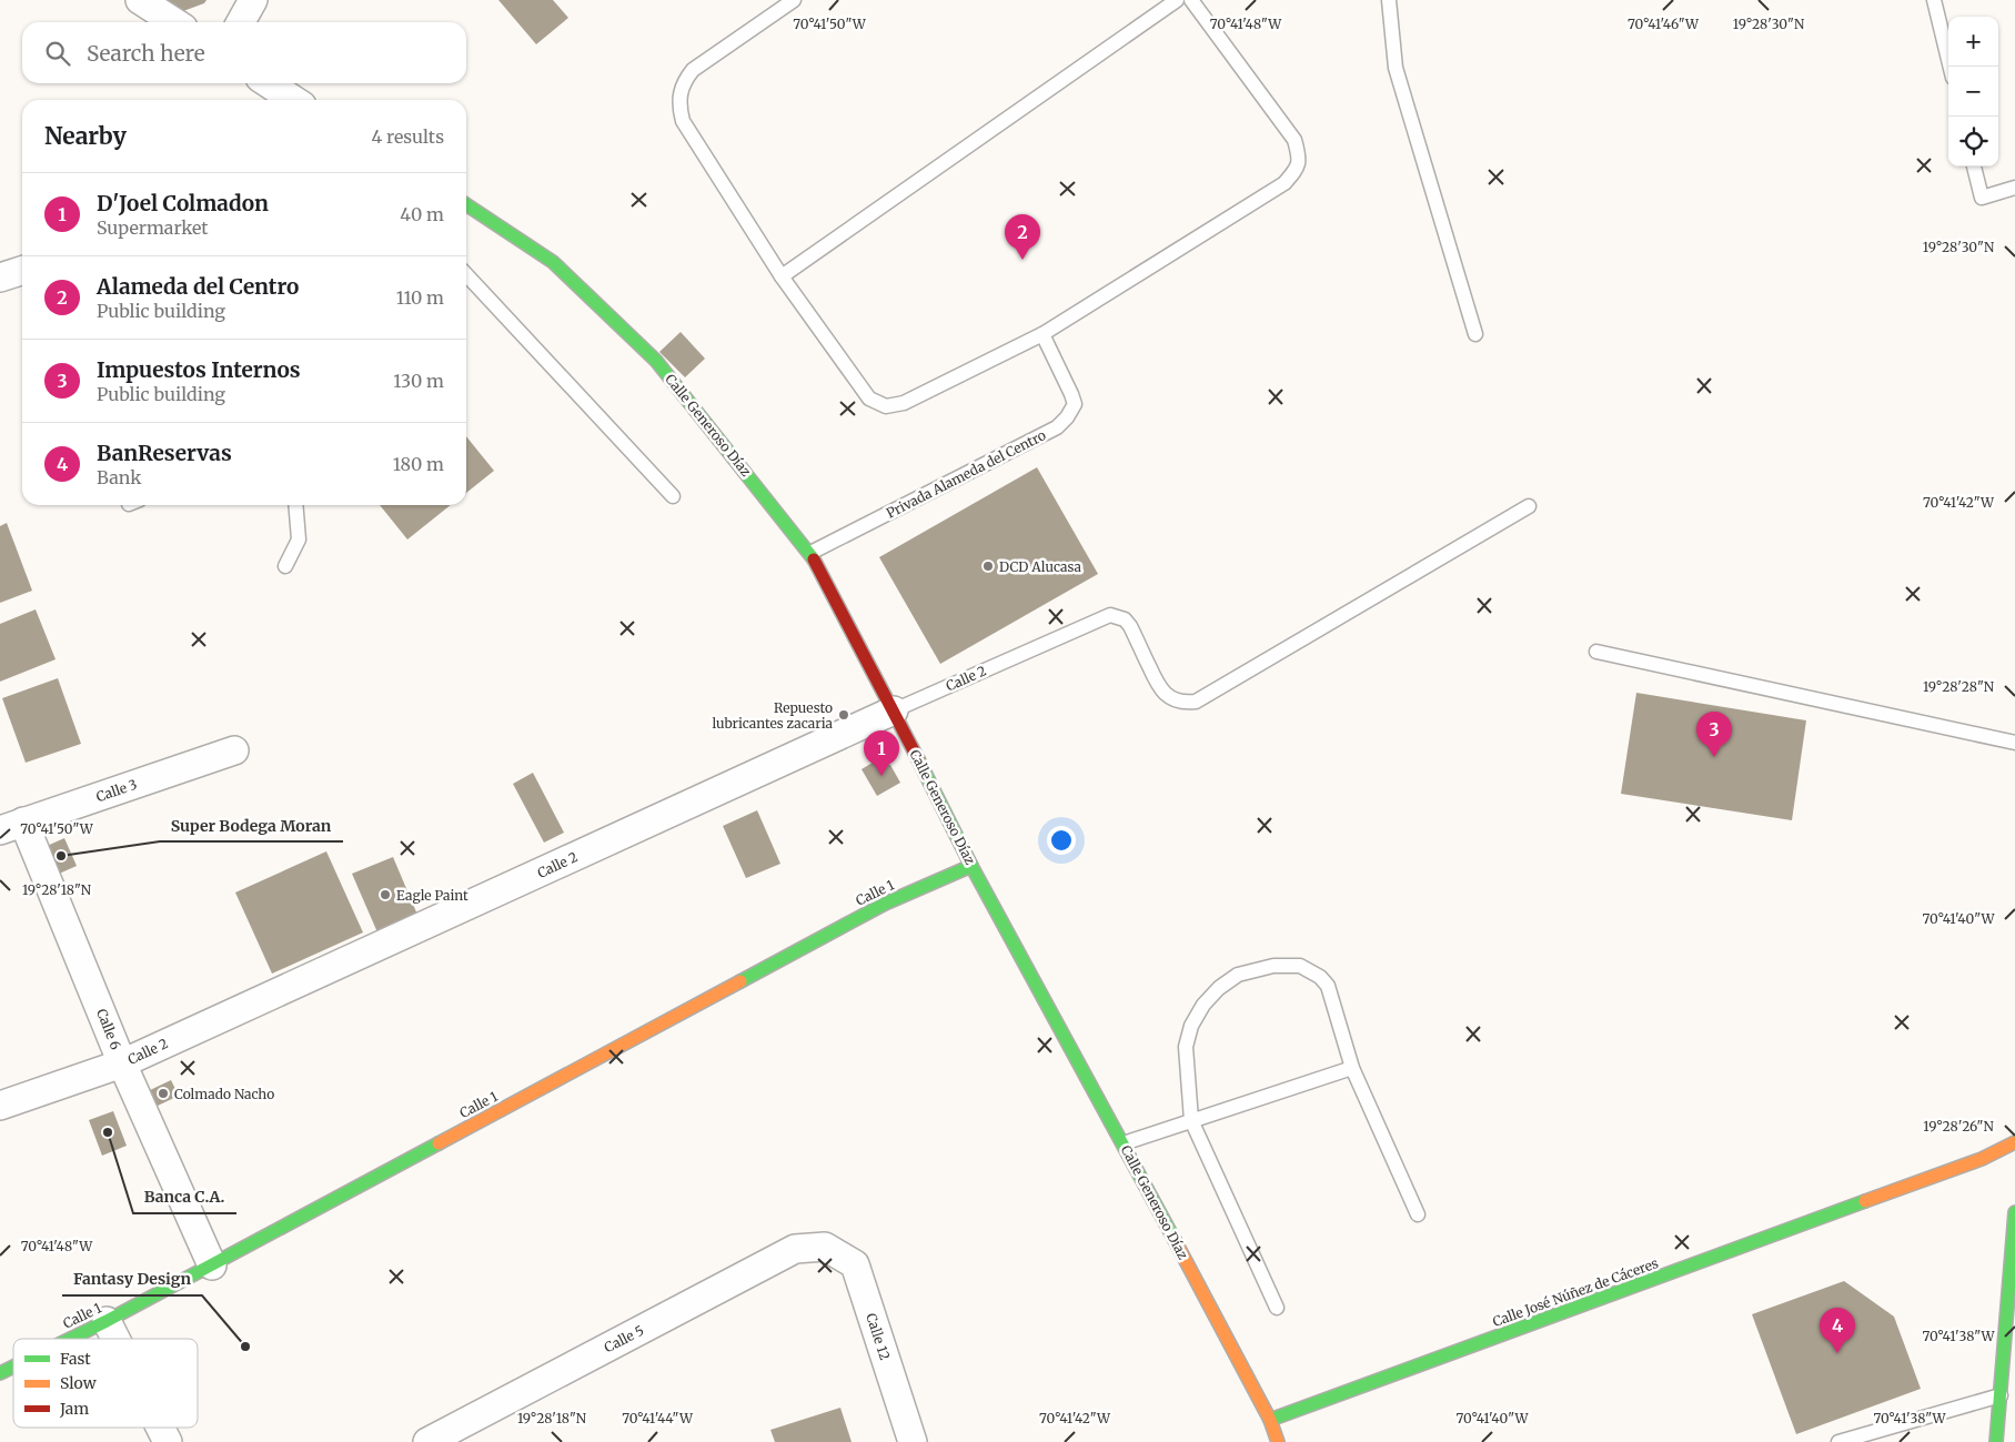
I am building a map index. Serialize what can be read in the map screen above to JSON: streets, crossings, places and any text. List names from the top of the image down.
{
  "streets": {
    "main road": ["Calle Generoso Díaz", "Calle 1", "Calle José Núñez de Cáceres"],
    "street": [
      "Calle 2",
      "Calle 3",
      "Calle 6",
      "Calle 12",
      "Calle 5"
    ],
    "lane": ["Privada Alameda del Centro"]
  },
  "crossings": [
    ["Calle Generoso Díaz", "Privada Alameda del Centro"],
    ["Calle Generoso Díaz", "Calle 2"],
    ["Calle Generoso Díaz", "Calle 1"],
    ["Calle Generoso Díaz", "Calle José Núñez de Cáceres"],
    ["Calle 2", "Calle 6"],
    ["Calle 3", "Calle 6"],
    ["Calle 1", "Calle 6"],
    ["Calle 12", "Calle 5"]
  ],
  "places": [
    "DCD Alucasa",
    "Repuesto lubricantes zacaria",
    "Super Bodega Moran",
    "Eagle Paint",
    "Colmado Nacho",
    "Banca C.A.",
    "Fantasy Design"
  ],
  "legend": ["Fast", "Slow", "Jam"],
  "page": {
    "map_buttons": ["+", "−"],
    "search": "Search here",
    "heading": ["Nearby", "4 results"],
    "list": [
      {
        "mark": "1",
        "name": "D'Joel Colmadon",
        "note": "Supermarket",
        "value": "40 m"
      },
      {
        "mark": "2",
        "name": "Alameda del Centro",
        "note": "Public building",
        "value": "110 m"
      },
      {
        "mark": "3",
        "name": "Impuestos Internos",
        "note": "Public building",
        "value": "130 m"
      },
      {
        "mark": "4",
        "name": "BanReservas",
        "note": "Bank",
        "value": "180 m"
      }
    ],
    "pins": [
      "2",
      "3",
      "1",
      "4"
    ]
  },
  "coordinates": [
    "70°41'50\"W",
    "70°41'48\"W",
    "70°41'46\"W",
    "19°28'30\"N",
    "70°41'42\"W",
    "19°28'28\"N",
    "19°28'18\"N",
    "70°41'40\"W",
    "19°28'26\"N",
    "70°41'38\"W",
    "70°41'44\"W"
  ]
}
